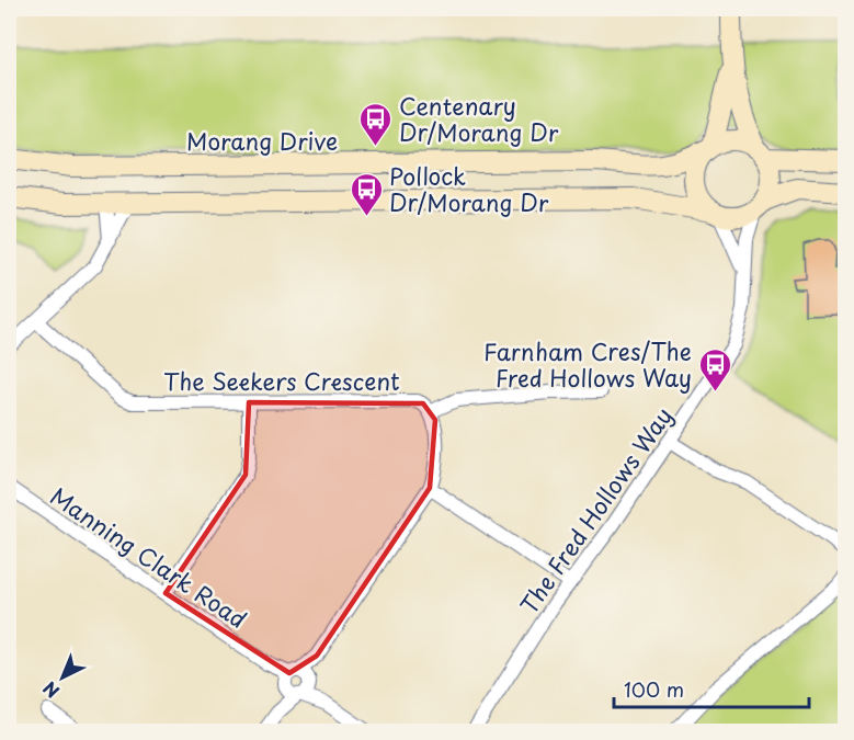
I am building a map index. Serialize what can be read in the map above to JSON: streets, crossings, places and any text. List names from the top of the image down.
{
  "streets": {
    "main road": ["Morang Drive"],
    "street": ["The Seekers Crescent", "The Fred Hollows Way", "Manning Clark Road"]
  },
  "crossings": [
    ["Morang Drive", "The Fred Hollows Way"]
  ],
  "places": {
    "bus stop": ["Centenary Dr/Morang Dr", "Pollock Dr/Morang Dr", "Farnham Cres/The Fred Hollows Way"]
  },
  "scale_bar": "100 m",
  "north": "bottom left"
}
